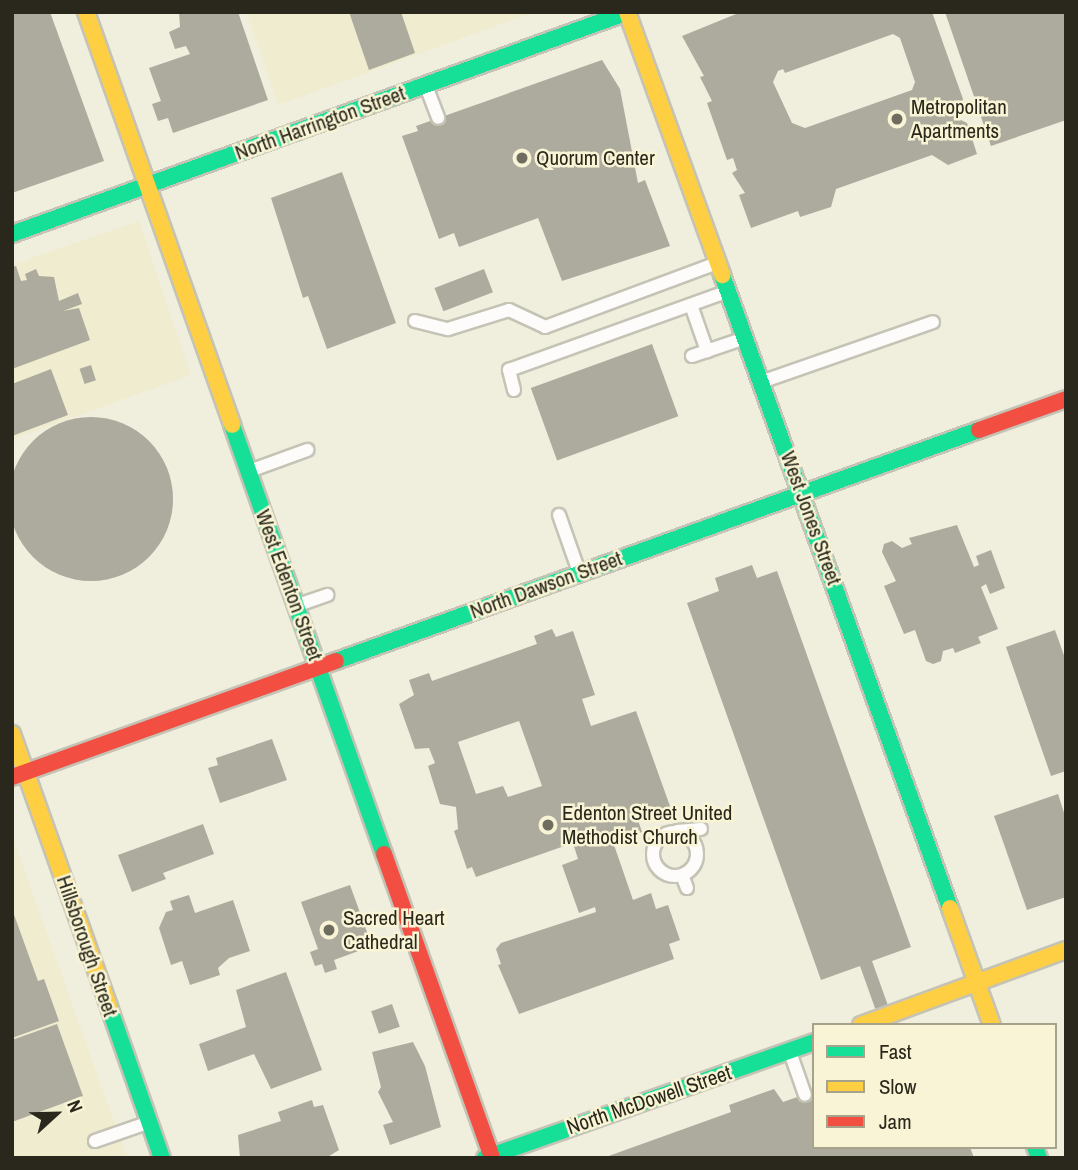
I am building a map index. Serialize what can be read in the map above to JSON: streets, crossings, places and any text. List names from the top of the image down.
{
  "streets": {
    "main road": [
      "North Harrington Street",
      "West Jones Street",
      "West Edenton Street",
      "North Dawson Street",
      "Hillsborough Street",
      "North McDowell Street"
    ]
  },
  "crossings": [
    ["North Harrington Street", "West Jones Street"],
    ["North Harrington Street", "West Edenton Street"],
    ["West Jones Street", "North Dawson Street"],
    ["West Edenton Street", "North Dawson Street"],
    ["West Edenton Street", "North McDowell Street"],
    ["North Dawson Street", "Hillsborough Street"]
  ],
  "places": [
    "Metropolitan Apartments",
    "Quorum Center",
    "Edenton Street United Methodist Church",
    "Sacred Heart Cathedral"
  ],
  "legend": ["Fast", "Slow", "Jam"],
  "north": "right"
}
